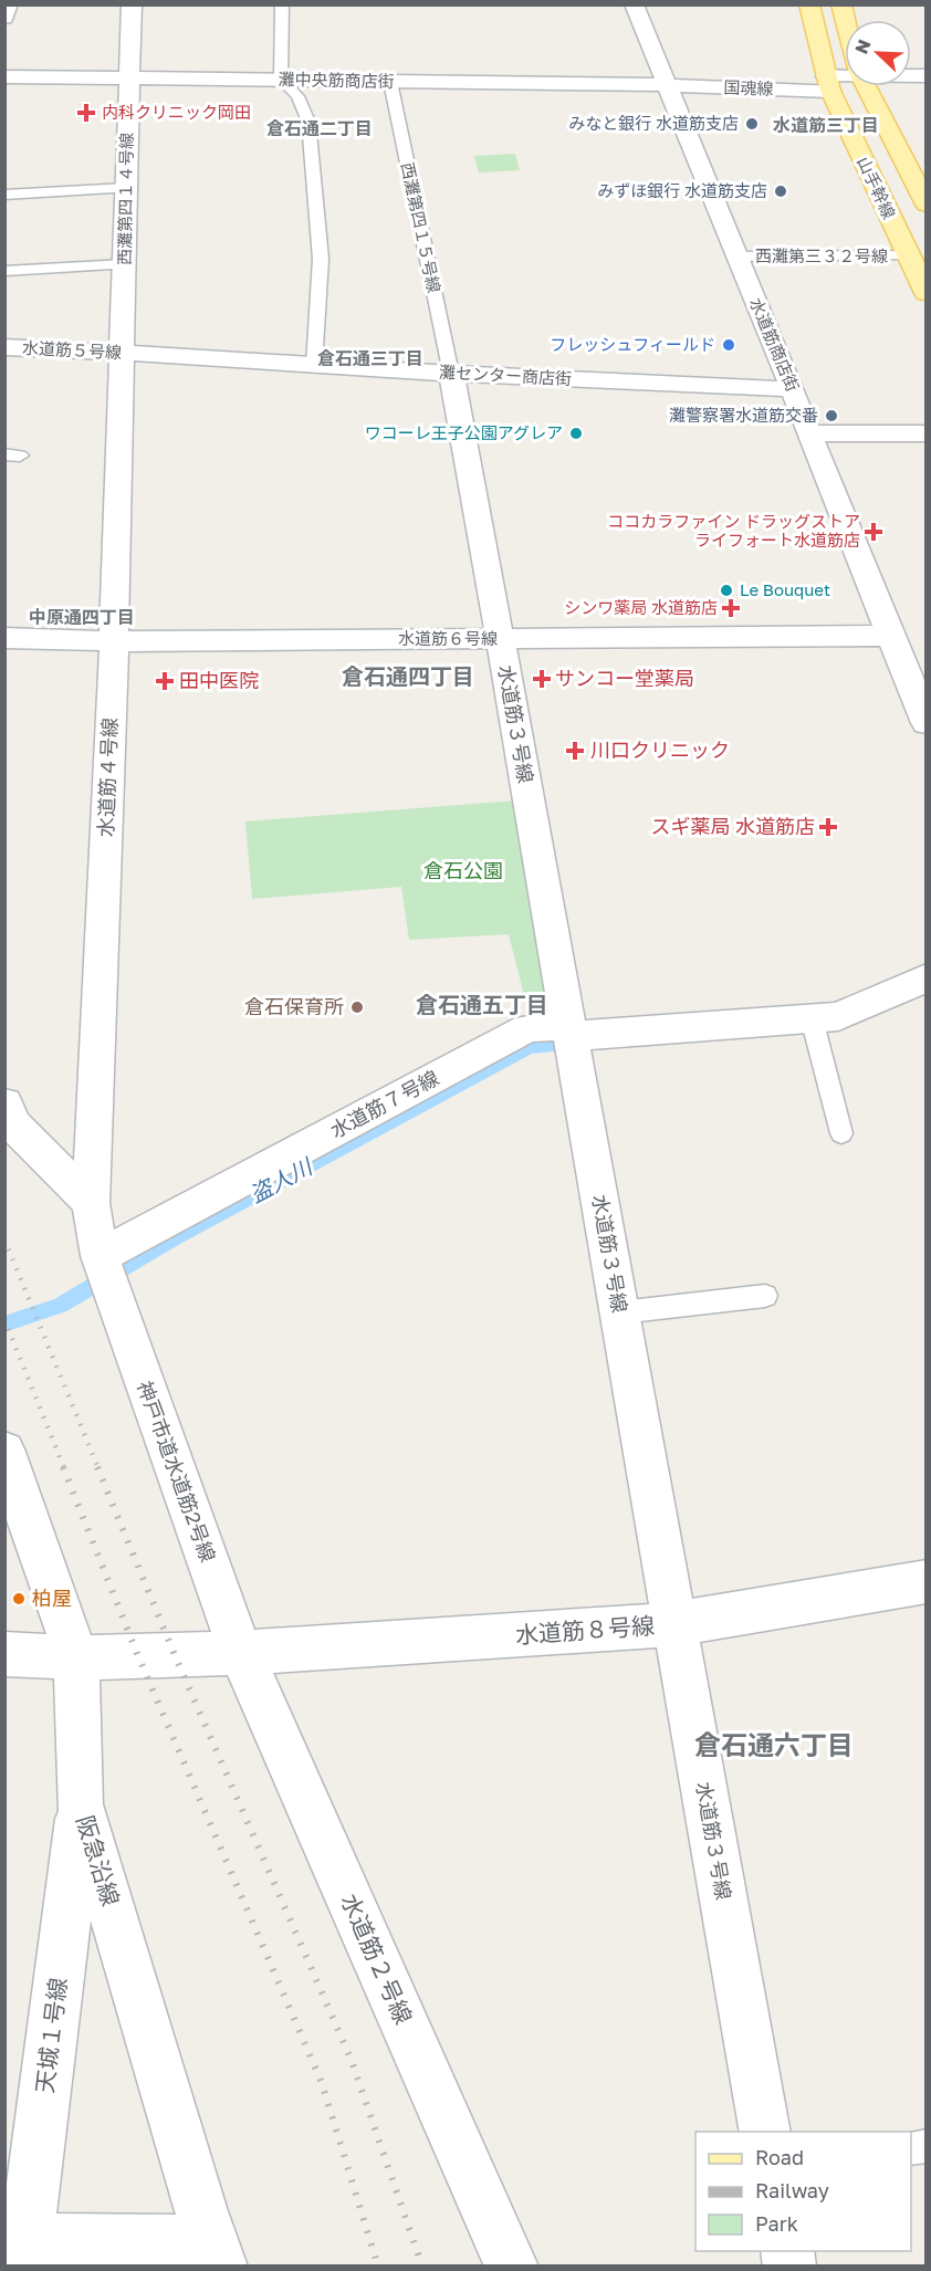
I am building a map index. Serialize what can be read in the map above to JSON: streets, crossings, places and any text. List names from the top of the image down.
{
  "streets": {
    "main road": ["山手幹線"],
    "street": [
      "灘中央筋商店街",
      "国魂線",
      "西灘第四１４号線",
      "水道筋商店街",
      "水道筋５号線",
      "灘センター商店街",
      "水道筋６号線",
      "水道筋３号線",
      "水道筋４号線",
      "水道筋７号線",
      "神戸市道水道筋2号線",
      "水道筋８号線",
      "阪急沿線",
      "水道筋２号線",
      "天城１号線"
    ],
    "lane": ["西灘第四１５号線", "西灘第三３２号線"]
  },
  "crossings": [
    ["灘中央筋商店街", "国魂線"],
    ["灘中央筋商店街", "西灘第四１４号線"],
    ["灘中央筋商店街", "西灘第四１５号線"],
    ["灘中央筋商店街", "水道筋商店街"],
    ["国魂線", "山手幹線"],
    ["国魂線", "水道筋商店街"],
    ["山手幹線", "西灘第三３２号線"],
    ["西灘第四１４号線", "水道筋５号線"],
    ["西灘第四１４号線", "灘センター商店街"],
    ["西灘第四１４号線", "水道筋４号線"],
    ["西灘第四１５号線", "灘センター商店街"],
    ["西灘第四１５号線", "水道筋３号線"],
    ["西灘第三３２号線", "水道筋商店街"],
    ["水道筋商店街", "灘センター商店街"],
    ["水道筋商店街", "水道筋６号線"],
    ["水道筋５号線", "灘センター商店街"],
    ["水道筋５号線", "水道筋４号線"],
    ["灘センター商店街", "水道筋３号線"],
    ["灘センター商店街", "水道筋４号線"],
    ["水道筋６号線", "水道筋３号線"],
    ["水道筋６号線", "水道筋４号線"],
    ["水道筋３号線", "水道筋７号線"],
    ["水道筋３号線", "水道筋８号線"],
    ["水道筋４号線", "神戸市道水道筋2号線"],
    ["水道筋７号線", "神戸市道水道筋2号線"],
    ["神戸市道水道筋2号線", "水道筋８号線"],
    ["神戸市道水道筋2号線", "水道筋２号線"],
    ["水道筋８号線", "阪急沿線"],
    ["水道筋８号線", "水道筋２号線"],
    ["阪急沿線", "天城１号線"]
  ],
  "districts": [
    "水道筋三丁目",
    "倉石通二丁目",
    "倉石通三丁目",
    "中原通四丁目",
    "倉石通四丁目",
    "倉石通五丁目",
    "倉石通六丁目"
  ],
  "water": ["盗人川"],
  "parks": ["倉石公園"],
  "places": {
    "health": [
      "内科クリニック岡田",
      "ココカラファイン ドラッグストア ライフォート水道筋店",
      "シンワ薬局 水道筋店",
      "サンコー堂薬局",
      "田中医院",
      "川口クリニック",
      "スギ薬局 水道筋店"
    ],
    "other": [
      "みなと銀行 水道筋支店",
      "みずほ銀行 水道筋支店",
      "フレッシュフィールド",
      "灘警察署水道筋交番",
      "ワコーレ王子公園アグレア",
      "Le Bouquet",
      "倉石保育所",
      "柏屋"
    ]
  },
  "legend": ["Road", "Railway", "Park"],
  "north": "top left"
}
